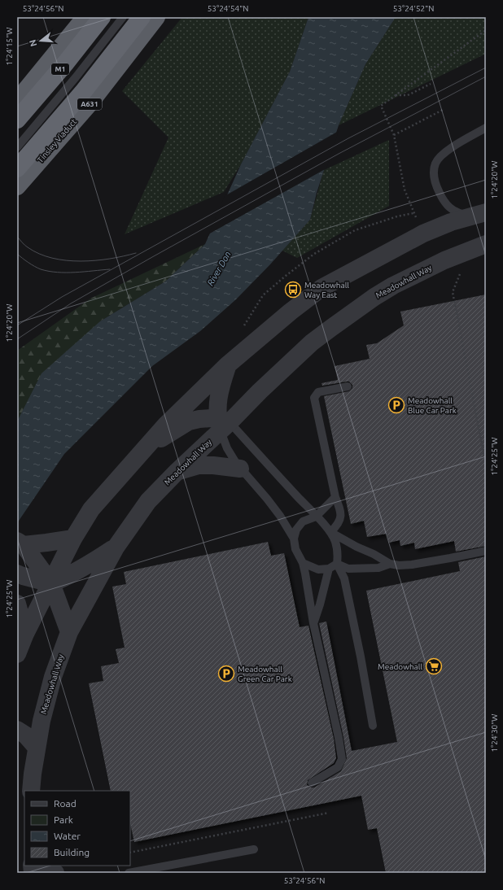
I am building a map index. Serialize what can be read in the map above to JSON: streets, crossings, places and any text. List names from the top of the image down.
{
  "streets": {
    "highway": ["M1", "A631", "Tinsley Viaduct"],
    "street": ["Meadowhall Way"]
  },
  "water": ["River Don"],
  "places": {
    "bus stop": ["Meadowhall Way East"],
    "parking": ["Meadowhall Blue Car Park", "Meadowhall Green Car Park"],
    "supermarket": ["Meadowhall"]
  },
  "legend": [
    "Road",
    "Park",
    "Water",
    "Building"
  ],
  "north": "left",
  "coordinates": [
    "53°24'56\"N",
    "53°24'54\"N",
    "53°24'52\"N",
    "1°24'15\"W",
    "1°24'20\"W",
    "1°24'25\"W",
    "1°24'30\"W"
  ]
}
